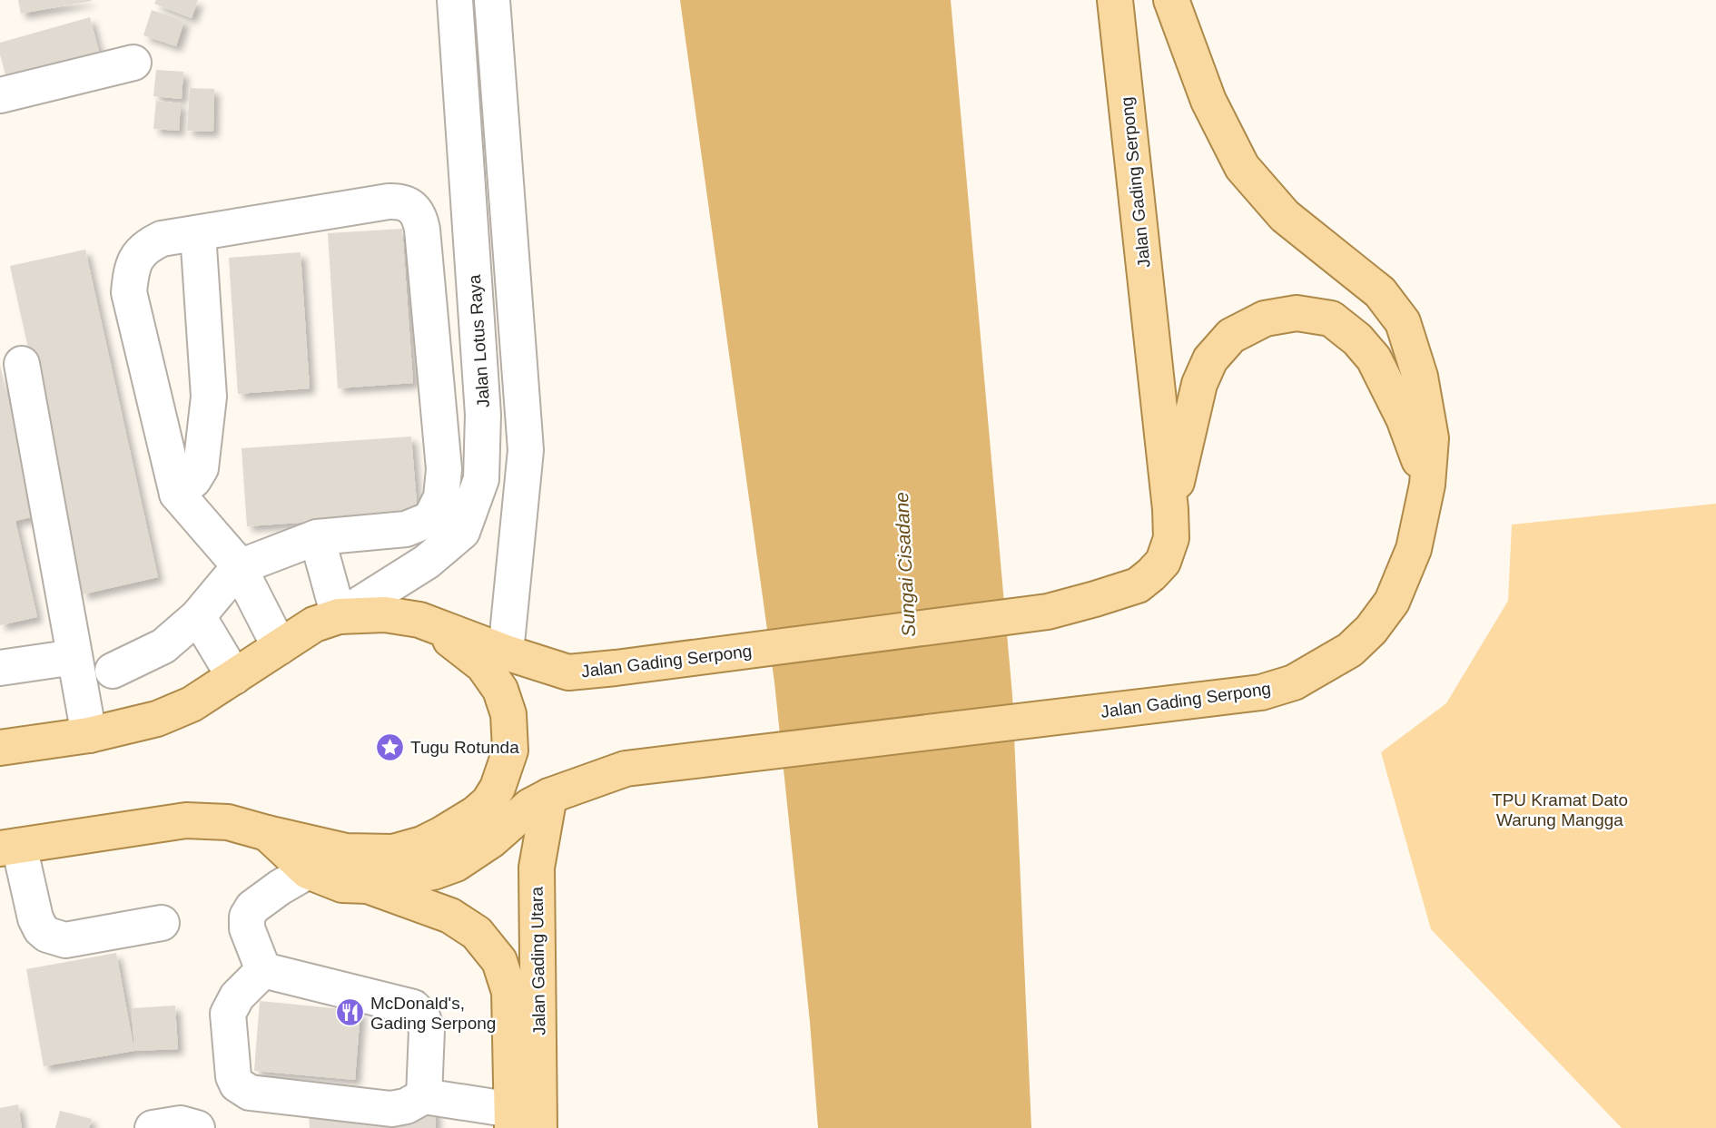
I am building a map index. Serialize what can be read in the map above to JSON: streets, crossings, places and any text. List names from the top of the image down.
{
  "streets": {
    "main road": ["Jalan Gading Serpong", "Jalan Gading Utara"],
    "street": ["Jalan Lotus Raya"]
  },
  "crossings": [
    ["Jalan Gading Serpong", "Jalan Lotus Raya"],
    ["Jalan Gading Serpong", "Jalan Gading Utara"]
  ],
  "water": ["Sungai Cisadane"],
  "parks": ["TPU Kramat Dato Warung Mangga"],
  "places": {
    "place": ["Tugu Rotunda"],
    "restaurant": ["McDonald's, Gading Serpong"]
  }
}
